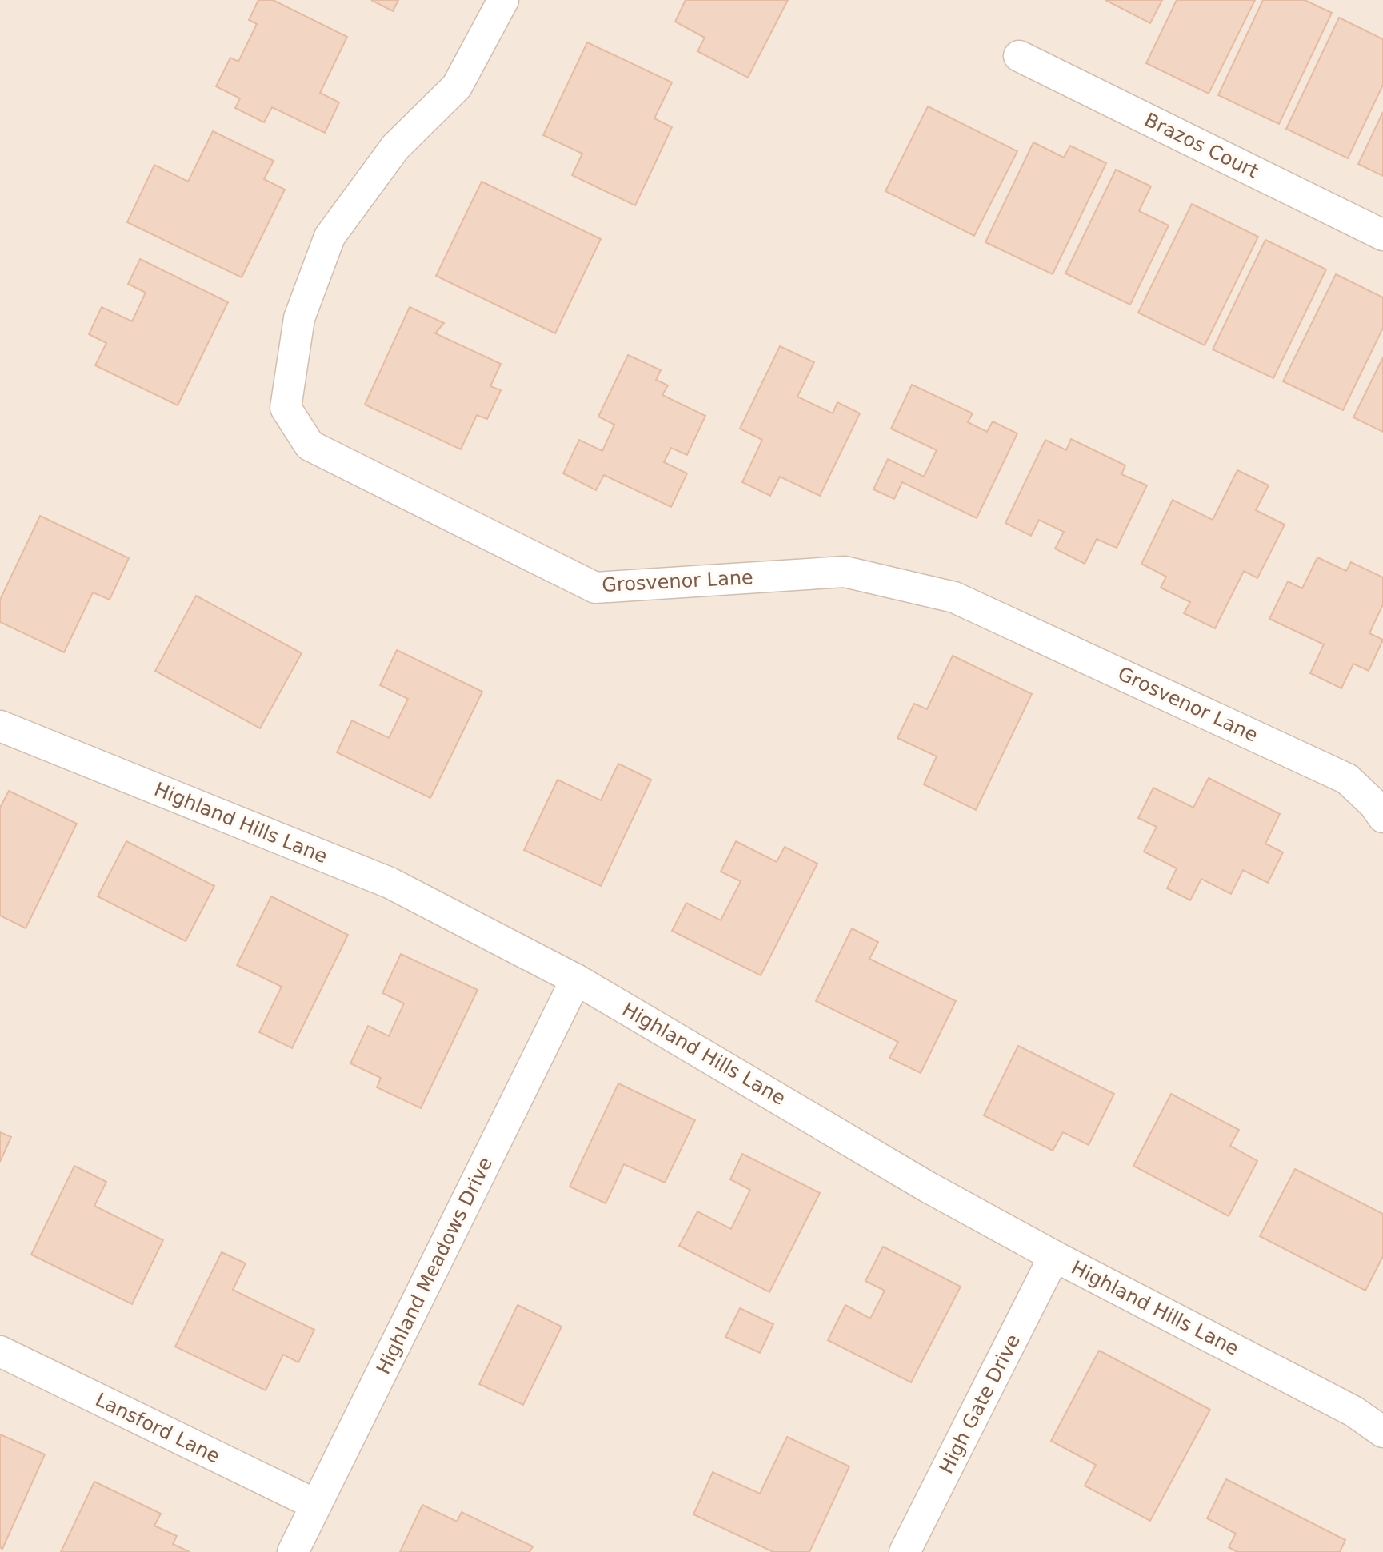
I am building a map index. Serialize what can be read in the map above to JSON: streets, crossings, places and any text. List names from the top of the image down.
{
  "streets": {
    "street": [
      "Brazos Court",
      "Grosvenor Lane",
      "Highland Hills Lane",
      "Highland Meadows Drive",
      "High Gate Drive",
      "Lansford Lane"
    ]
  },
  "crossings": [
    ["Highland Hills Lane", "Highland Meadows Drive"],
    ["Highland Hills Lane", "High Gate Drive"],
    ["Highland Meadows Drive", "Lansford Lane"]
  ]
}
